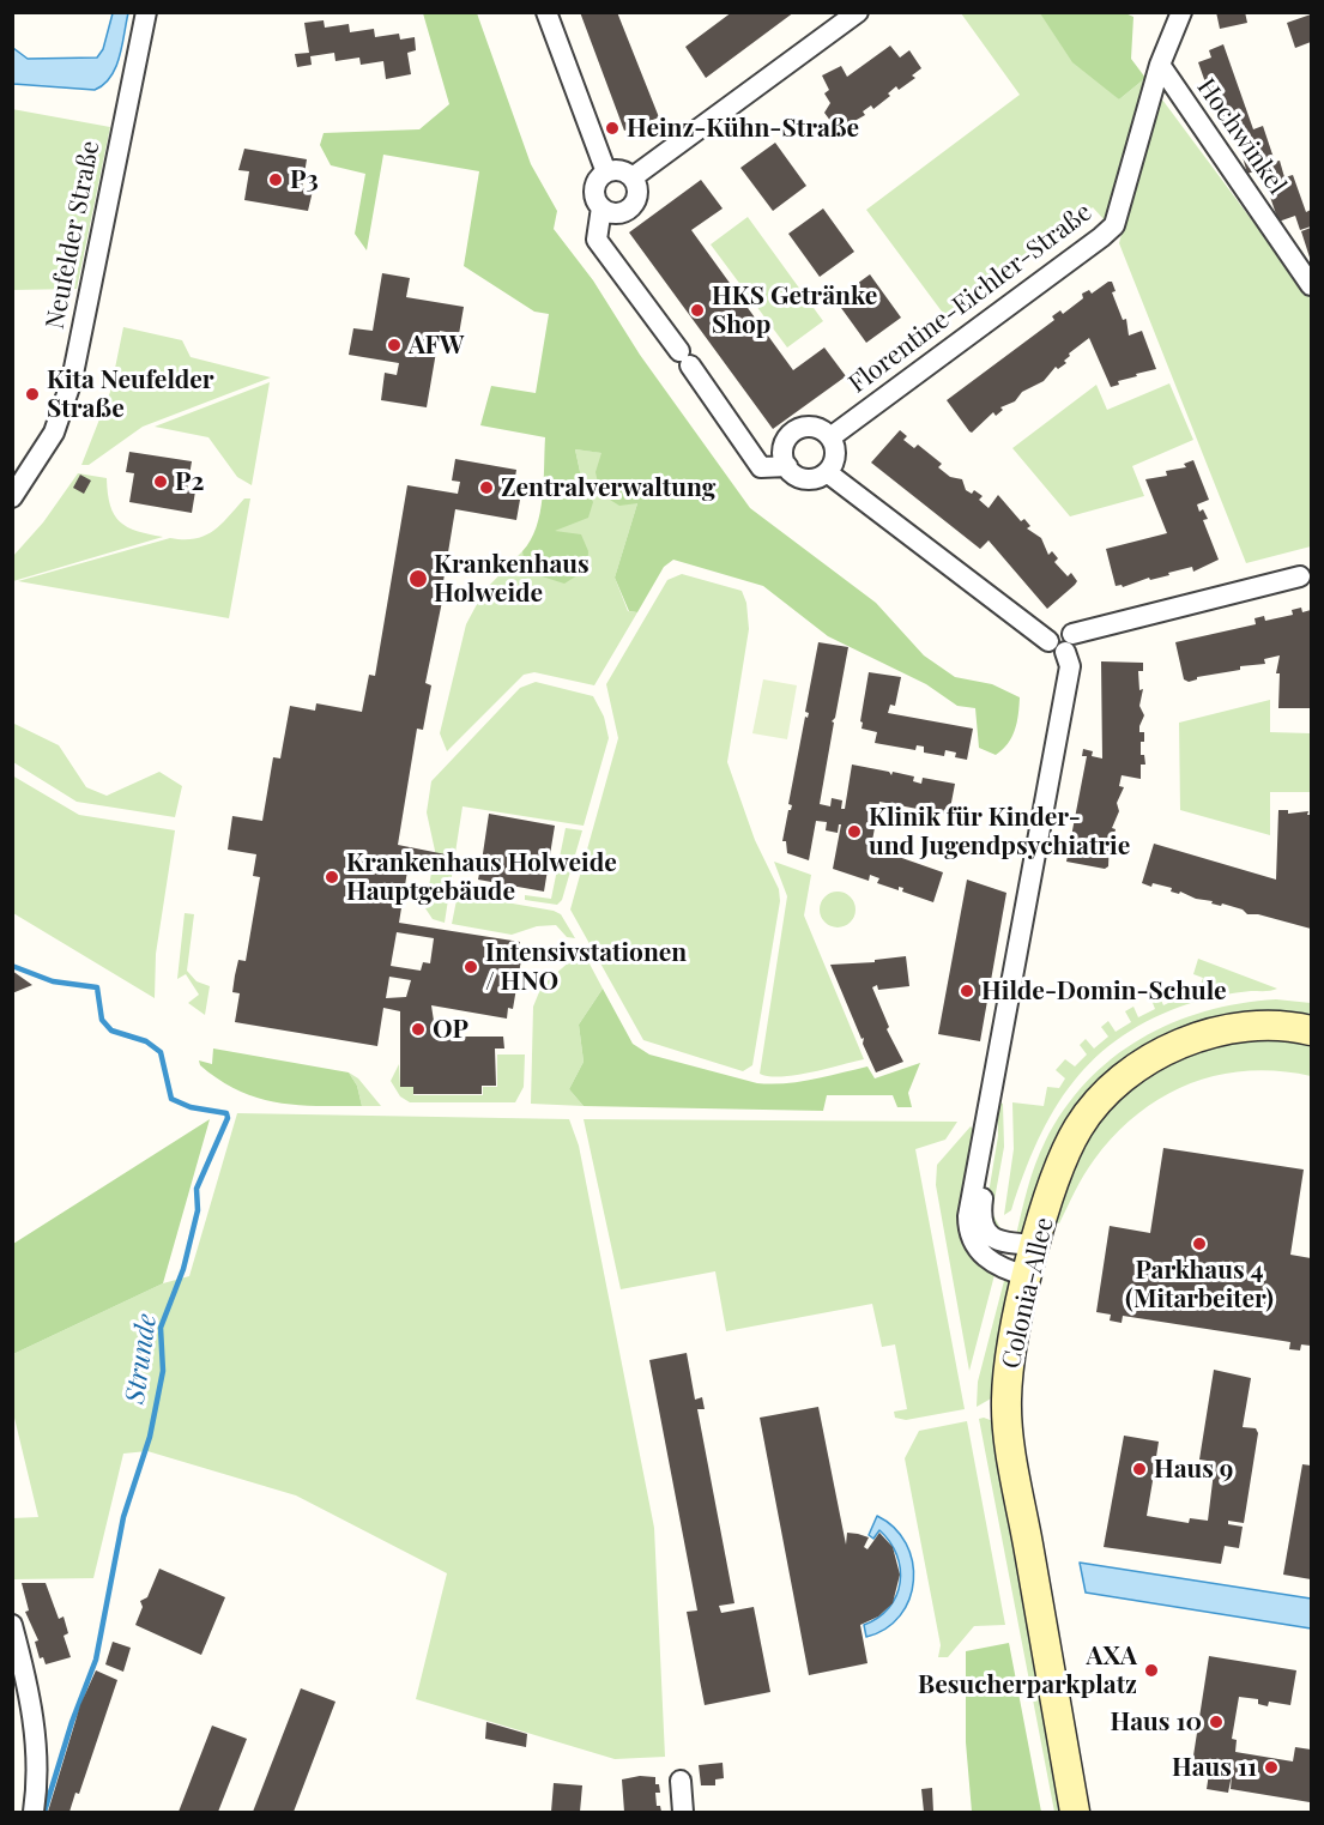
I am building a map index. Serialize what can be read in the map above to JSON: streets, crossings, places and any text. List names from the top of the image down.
{
  "streets": {
    "main road": ["Colonia-Allee"],
    "street": ["Hochwinkel", "Neufelder Straße", "Florentine-Eichler-Straße"]
  },
  "crossings": [
    ["Hochwinkel", "Florentine-Eichler-Straße"]
  ],
  "water": ["Strunde"],
  "places": [
    "Heinz-Kühn-Straße",
    "P3",
    "HKS Getränke Shop",
    "AFW",
    "Kita Neufelder Straße",
    "P2",
    "Zentralverwaltung",
    "Krankenhaus Holweide",
    "Klinik für Kinder- und Jugendpsychiatrie",
    "Krankenhaus Holweide Hauptgebäude",
    "Intensivstationen / HNO",
    "Hilde-Domin-Schule",
    "OP",
    "Parkhaus 4 (Mitarbeiter)",
    "Haus 9",
    "AXA Besucherparkplatz",
    "Haus 10",
    "Haus 11"
  ]
}
